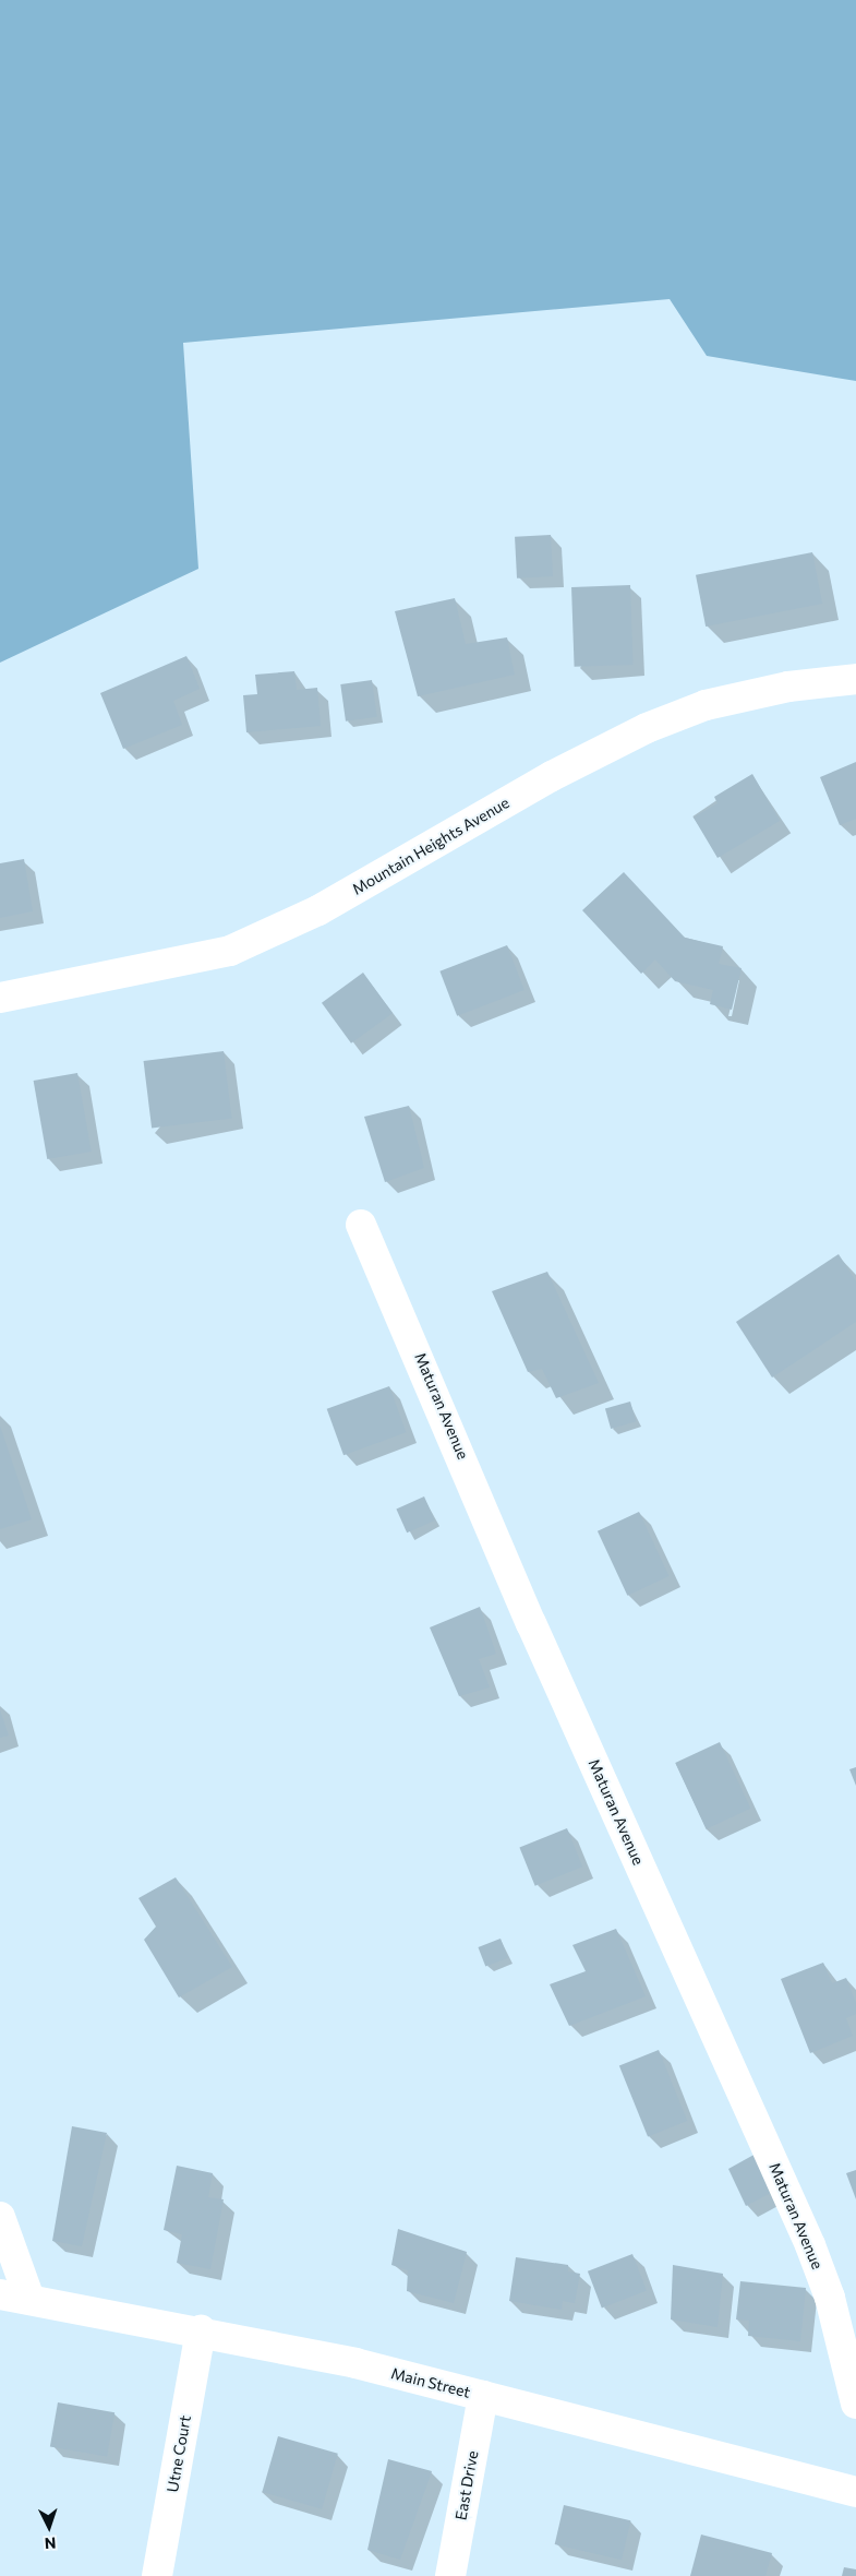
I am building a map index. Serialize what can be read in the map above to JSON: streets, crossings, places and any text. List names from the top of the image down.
{
  "streets": {
    "street": [
      "Mountain Heights Avenue",
      "Maturan Avenue",
      "Main Street",
      "Utne Court",
      "East Drive"
    ]
  },
  "crossings": [
    ["Main Street", "Utne Court"],
    ["Main Street", "East Drive"]
  ],
  "north": "bottom"
}
